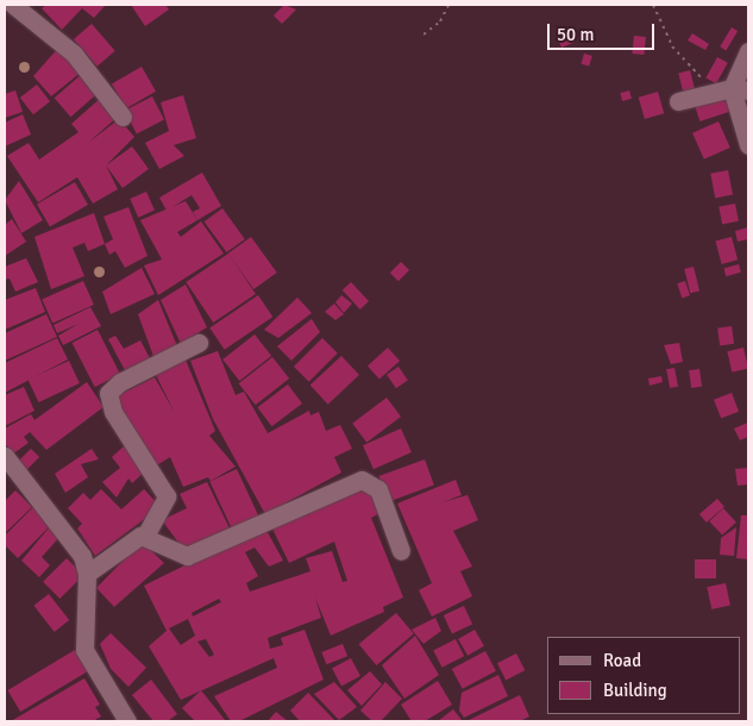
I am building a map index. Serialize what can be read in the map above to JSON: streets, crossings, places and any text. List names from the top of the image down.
{
  "legend": ["Road", "Building"],
  "scale_bar": "50 m"
}
